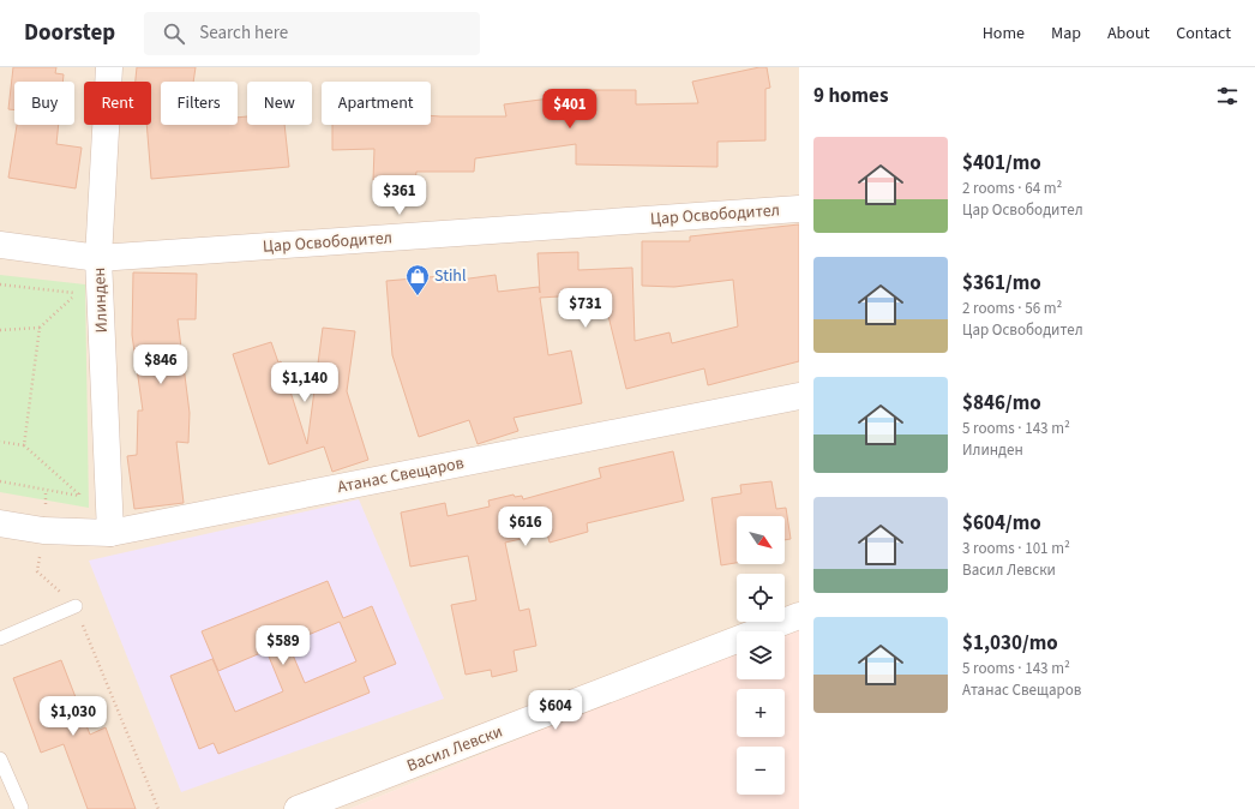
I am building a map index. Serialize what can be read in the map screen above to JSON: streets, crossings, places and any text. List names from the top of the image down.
{
  "streets": {
    "street": [
      "Цар Освободител",
      "Илинден",
      "Атанас Свещаров",
      "Васил Левски"
    ]
  },
  "crossings": [
    ["Цар Освободител", "Илинден"],
    ["Илинден", "Атанас Свещаров"]
  ],
  "places": {
    "shop": ["Stihl"]
  },
  "north": "bottom right",
  "page": {
    "header": "Doorstep",
    "search": "Search here",
    "nav": [
      "Home",
      "Map",
      "About",
      "Contact"
    ],
    "heading": "9 homes",
    "chip": [
      "Buy",
      "Rent",
      "Filters",
      "New",
      "Apartment"
    ],
    "price": [
      "$401",
      "$361",
      "$731",
      "$846",
      "$1,140",
      "$616",
      "$589",
      "$604",
      "$1,030"
    ],
    "list": [
      {
        "name": "$401/mo",
        "note": "2 rooms · 64 m² · Цар Освободител"
      },
      {
        "name": "$361/mo",
        "note": "2 rooms · 56 m² · Цар Освободител"
      },
      {
        "name": "$846/mo",
        "note": "5 rooms · 143 m² · Илинден"
      },
      {
        "name": "$604/mo",
        "note": "3 rooms · 101 m² · Васил Левски"
      },
      {
        "name": "$1,030/mo",
        "note": "5 rooms · 143 m² · Атанас Свещаров"
      }
    ],
    "map_buttons": ["+", "−"]
  }
}
